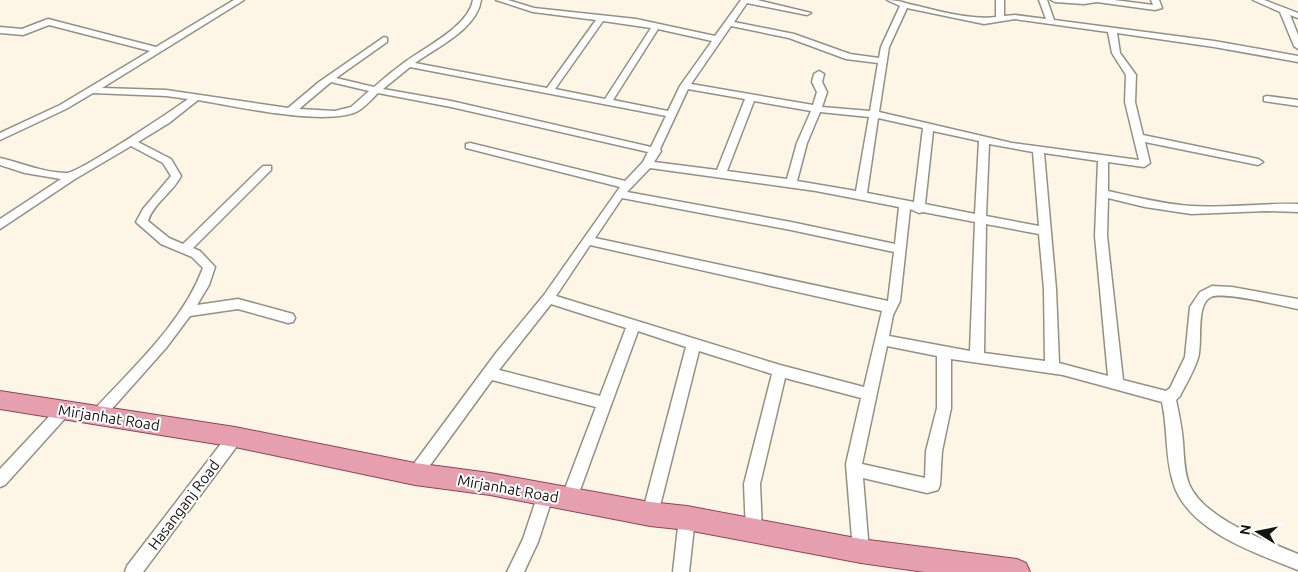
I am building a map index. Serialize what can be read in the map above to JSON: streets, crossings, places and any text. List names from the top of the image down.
{
  "streets": {
    "main road": ["Mirjanhat Road"],
    "street": ["Hasanganj Road"]
  },
  "crossings": [
    ["Mirjanhat Road", "Hasanganj Road"]
  ],
  "north": "left"
}
